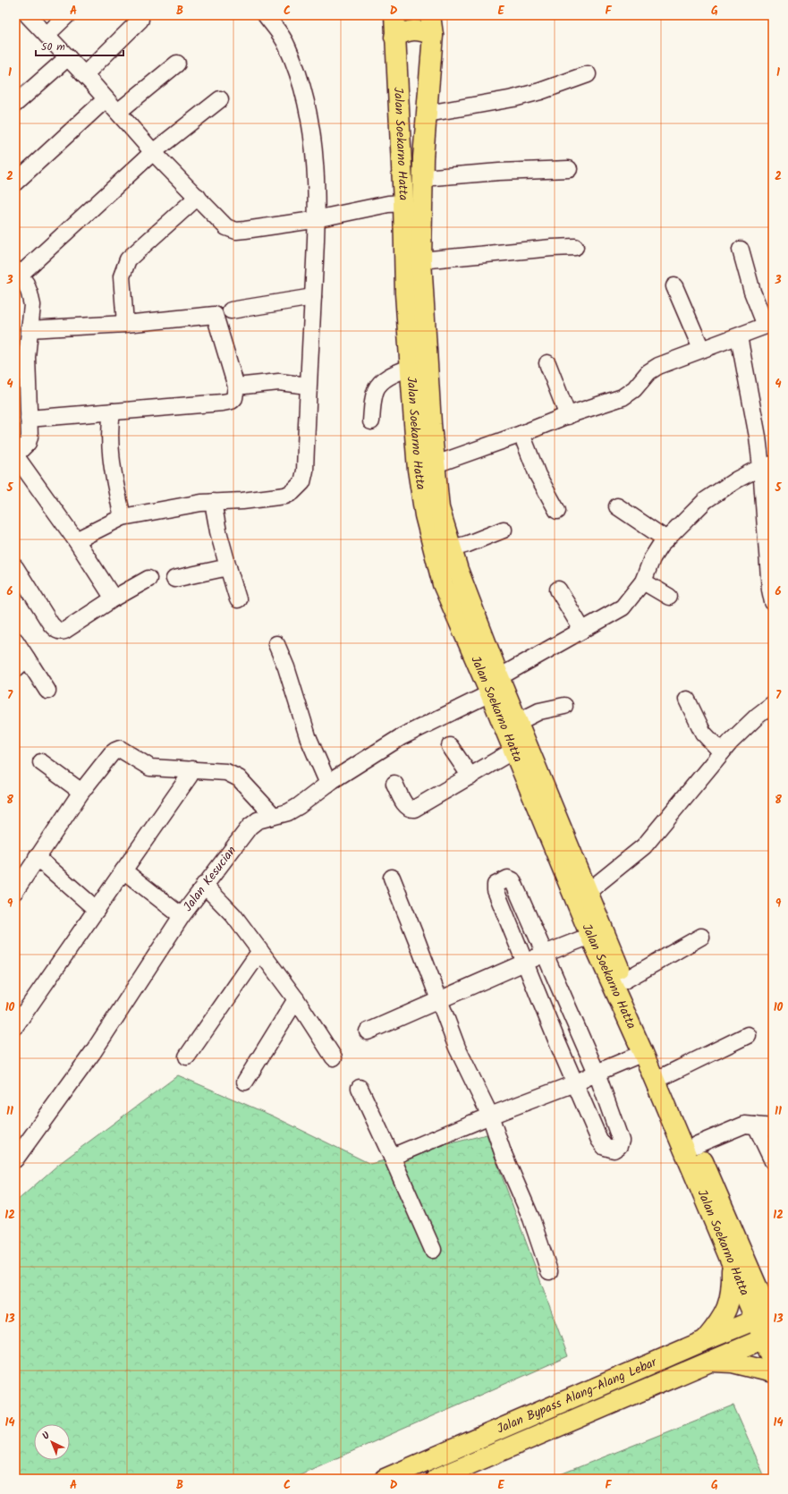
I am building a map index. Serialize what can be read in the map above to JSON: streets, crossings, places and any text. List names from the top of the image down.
{
  "streets": {
    "highway": ["Jalan Soekarno Hatta", "Jalan Bypass Alang-Alang Lebar"],
    "street": ["Jalan Kesucian"]
  },
  "crossings": [
    ["Jalan Soekarno Hatta", "Jalan Kesucian"],
    ["Jalan Soekarno Hatta", "Jalan Bypass Alang-Alang Lebar"]
  ],
  "scale_bar": "50 m",
  "north": "top left",
  "grid": {
    "columns": [
      "A",
      "B",
      "C",
      "D",
      "E",
      "F",
      "G"
    ],
    "rows": [
      "1",
      "2",
      "3",
      "4",
      "5",
      "6",
      "7",
      "8",
      "9",
      "10",
      "11",
      "12",
      "13",
      "14"
    ]
  }
}
